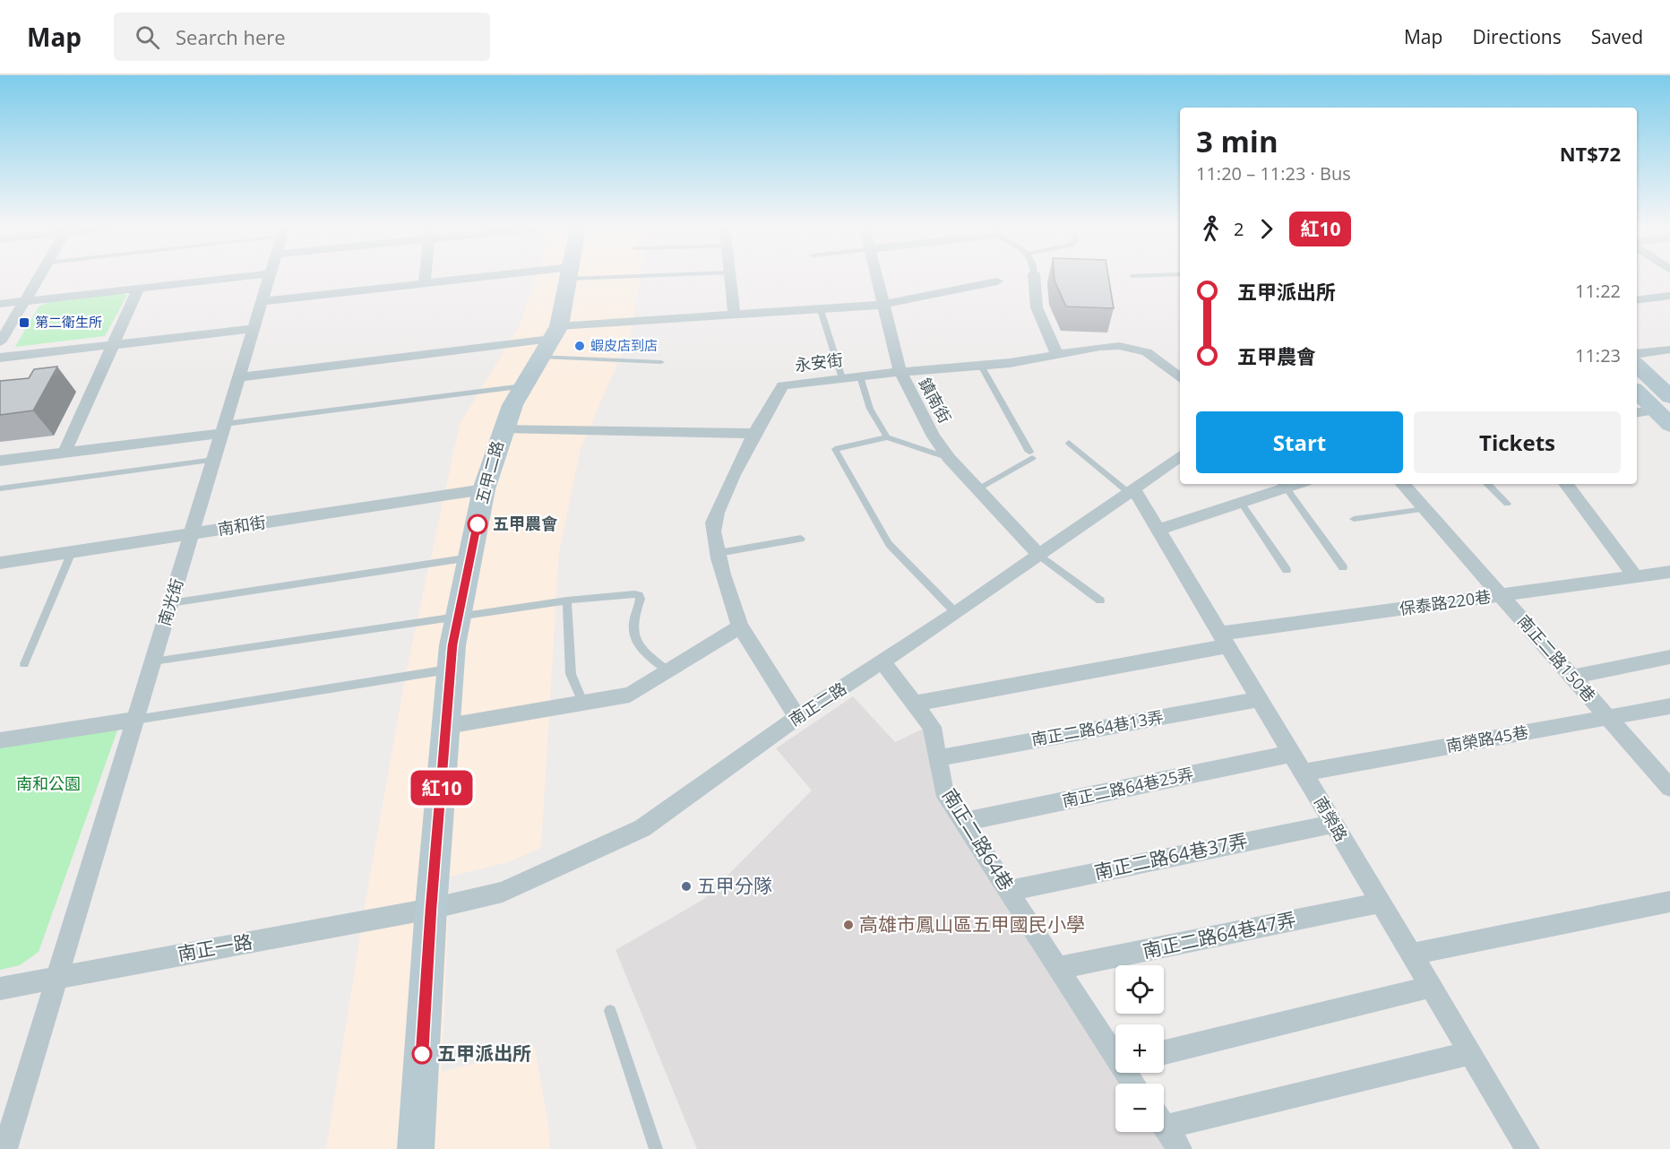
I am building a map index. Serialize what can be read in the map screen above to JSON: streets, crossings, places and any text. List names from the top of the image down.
{
  "streets": {
    "main road": ["五甲二路"],
    "street": [
      "永安街",
      "鎮南街",
      "南和街",
      "南光街",
      "保泰路220巷",
      "南正二路150巷",
      "南正二路",
      "南正二路64巷13弄",
      "南榮路45巷",
      "南正二路64巷25弄",
      "南榮路",
      "南正二路64巷",
      "南正二路64巷37弄",
      "南正二路64巷47弄",
      "南正一路"
    ]
  },
  "crossings": [
    ["永安街", "鎮南街"],
    ["永安街", "南正二路"],
    ["鎮南街", "南正二路"],
    ["五甲二路", "南和街"],
    ["五甲二路", "南正二路"],
    ["五甲二路", "南正一路"],
    ["南和街", "南光街"],
    ["南光街", "南正一路"],
    ["保泰路220巷", "南正二路150巷"],
    ["保泰路220巷", "南榮路"],
    ["保泰路220巷", "南正二路64巷"],
    ["南正二路150巷", "南榮路45巷"],
    ["南正二路", "南榮路"],
    ["南正二路", "南正二路64巷"],
    ["南正二路", "南正一路"],
    ["南正二路64巷13弄", "南榮路"],
    ["南正二路64巷13弄", "南正二路64巷"],
    ["南榮路45巷", "南榮路"],
    ["南正二路64巷25弄", "南榮路"],
    ["南正二路64巷25弄", "南正二路64巷"],
    ["南榮路", "南正二路64巷37弄"],
    ["南榮路", "南正二路64巷47弄"],
    ["南正二路64巷", "南正二路64巷37弄"],
    ["南正二路64巷", "南正二路64巷47弄"]
  ],
  "parks": ["南和公園"],
  "places": {
    "transit": ["第二衛生所"],
    "other": [
      "蝦皮店到店",
      "五甲農會",
      "五甲分隊",
      "高雄市鳳山區五甲國民小學",
      "五甲派出所"
    ]
  },
  "lines": ["bus line 紅10"],
  "page": {
    "header": "Map",
    "search": "Search here",
    "nav": ["Map", "Directions", "Saved"],
    "on_map": "紅10",
    "heading": ["3 min", "11:20 – 11:23 · Bus", "NT$72"],
    "legs": ["2", "紅10"],
    "list": [
      {
        "name": "五甲派出所",
        "value": "11:22"
      },
      {
        "name": "五甲農會",
        "value": "11:23"
      }
    ],
    "buttons": ["Start", "Tickets"],
    "map_buttons": ["+", "−"]
  }
}
